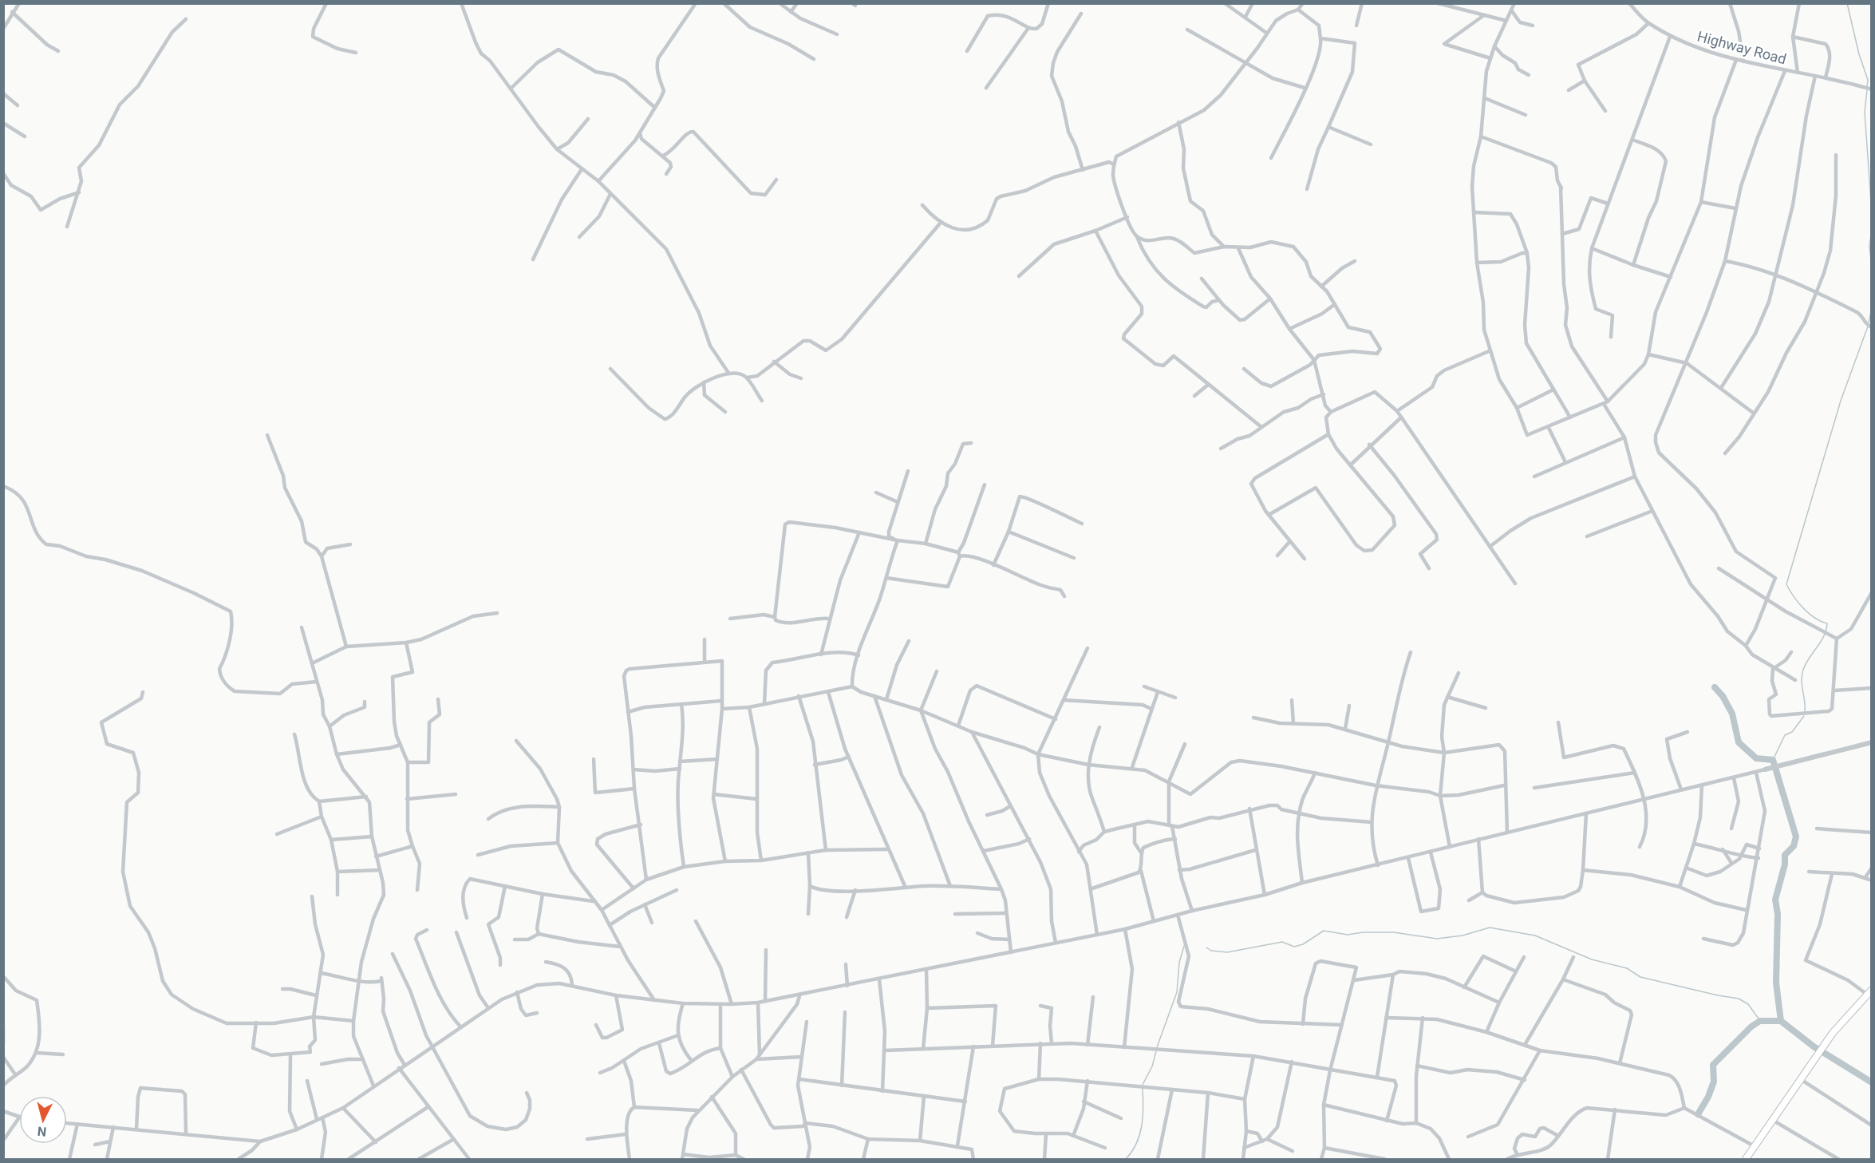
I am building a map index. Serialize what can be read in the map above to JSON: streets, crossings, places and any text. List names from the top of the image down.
{
  "streets": {
    "street": ["Highway Road"]
  },
  "north": "bottom"
}
